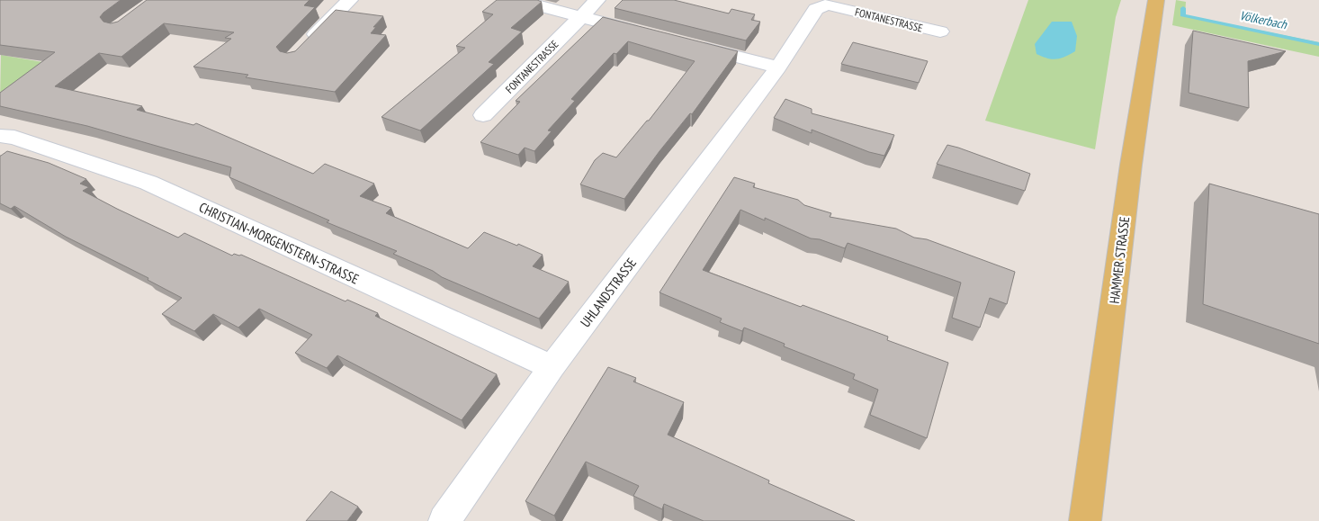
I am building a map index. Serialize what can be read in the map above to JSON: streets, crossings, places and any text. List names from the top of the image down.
{
  "streets": {
    "main road": ["HAMMER STRASSE"],
    "street": ["FONTANESTRASSE", "CHRISTIAN-MORGENSTERN-STRASSE", "UHLANDSTRASSE"]
  },
  "crossings": [
    ["FONTANESTRASSE", "UHLANDSTRASSE"],
    ["CHRISTIAN-MORGENSTERN-STRASSE", "UHLANDSTRASSE"]
  ],
  "water": ["Völkerbach"]
}
